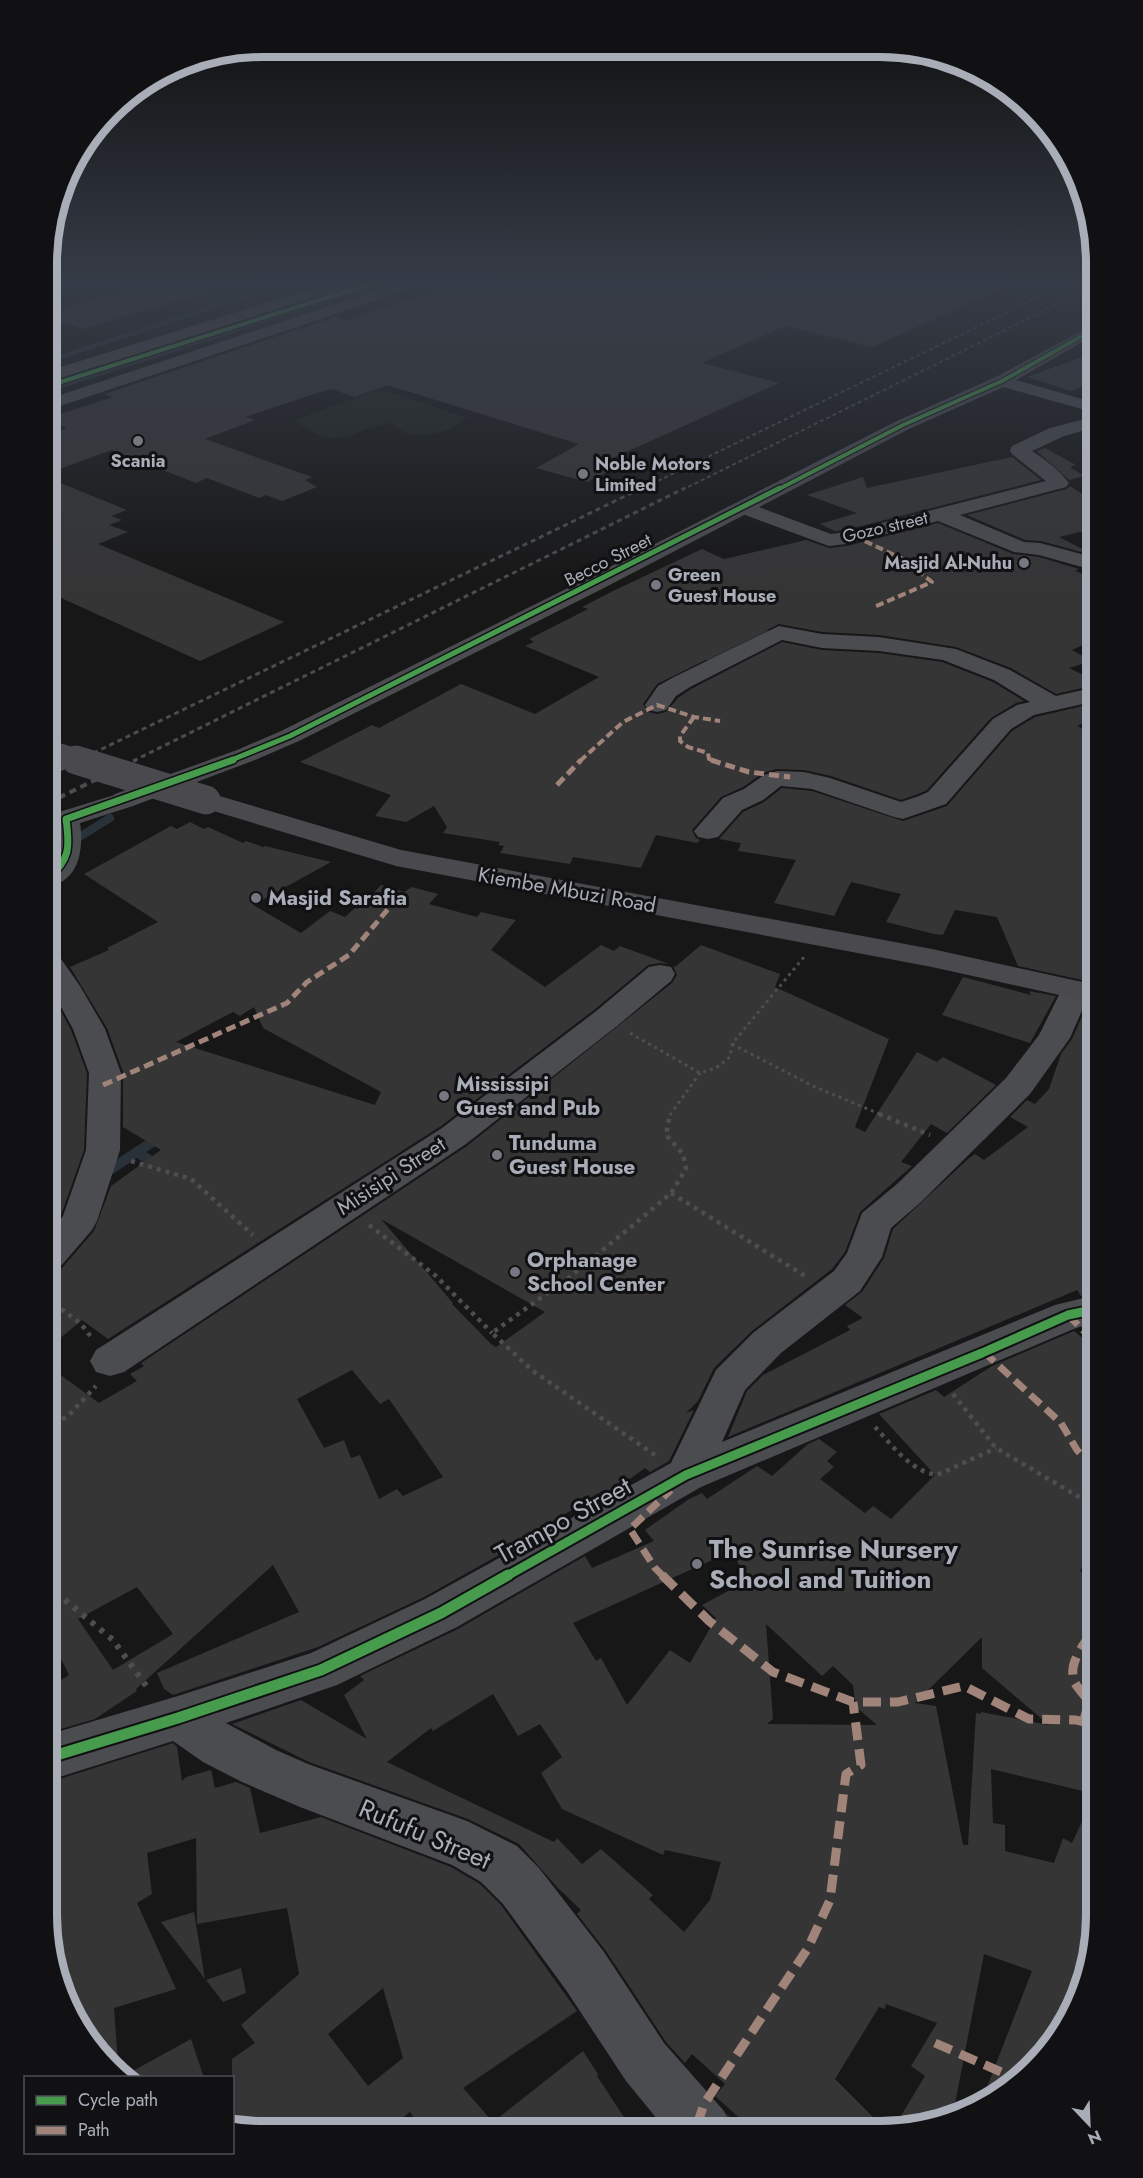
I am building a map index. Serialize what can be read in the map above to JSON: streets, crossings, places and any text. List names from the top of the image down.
{
  "streets": {
    "main road": ["Kiembe Mbuzi Road"],
    "street": [
      "Gozo street",
      "Becco Street",
      "Misisipi Street",
      "Trampo Street",
      "Rufufu Street"
    ]
  },
  "crossings": [
    ["Gozo street", "Becco Street"],
    ["Trampo Street", "Rufufu Street"]
  ],
  "places": [
    "Scania",
    "Noble Motors Limited",
    "Masjid Al-Nuhu",
    "Green Guest House",
    "Masjid Sarafia",
    "Mississipi Guest and Pub",
    "Tunduma Guest House",
    "Orphanage School Center",
    "The Sunrise Nursery School and Tuition"
  ],
  "legend": ["Cycle path", "Path"],
  "north": "bottom right"
}
